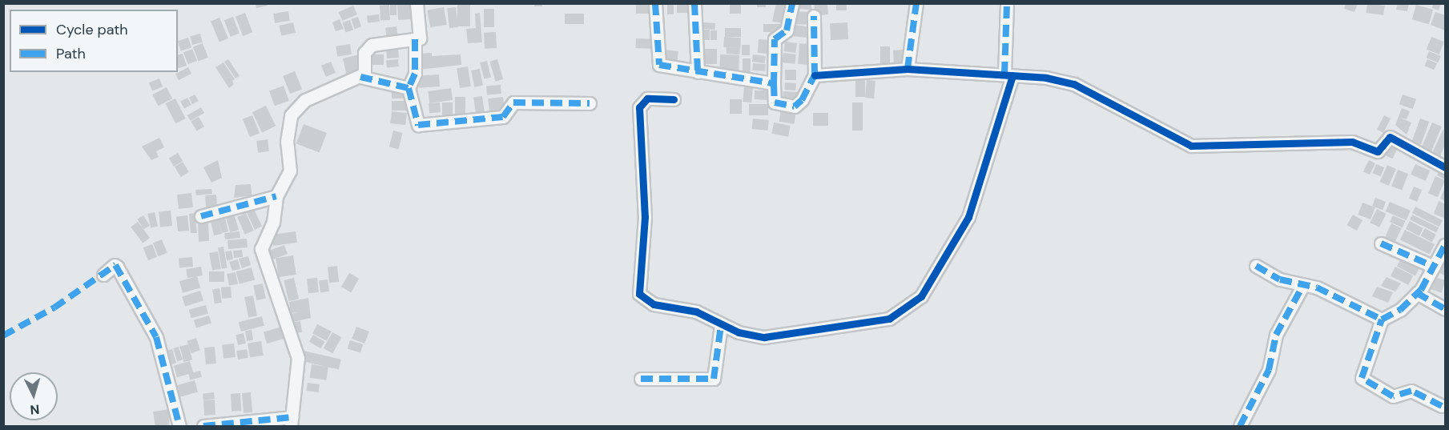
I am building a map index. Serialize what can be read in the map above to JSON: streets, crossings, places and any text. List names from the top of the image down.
{
  "legend": ["Cycle path", "Path"],
  "north": "bottom"
}
